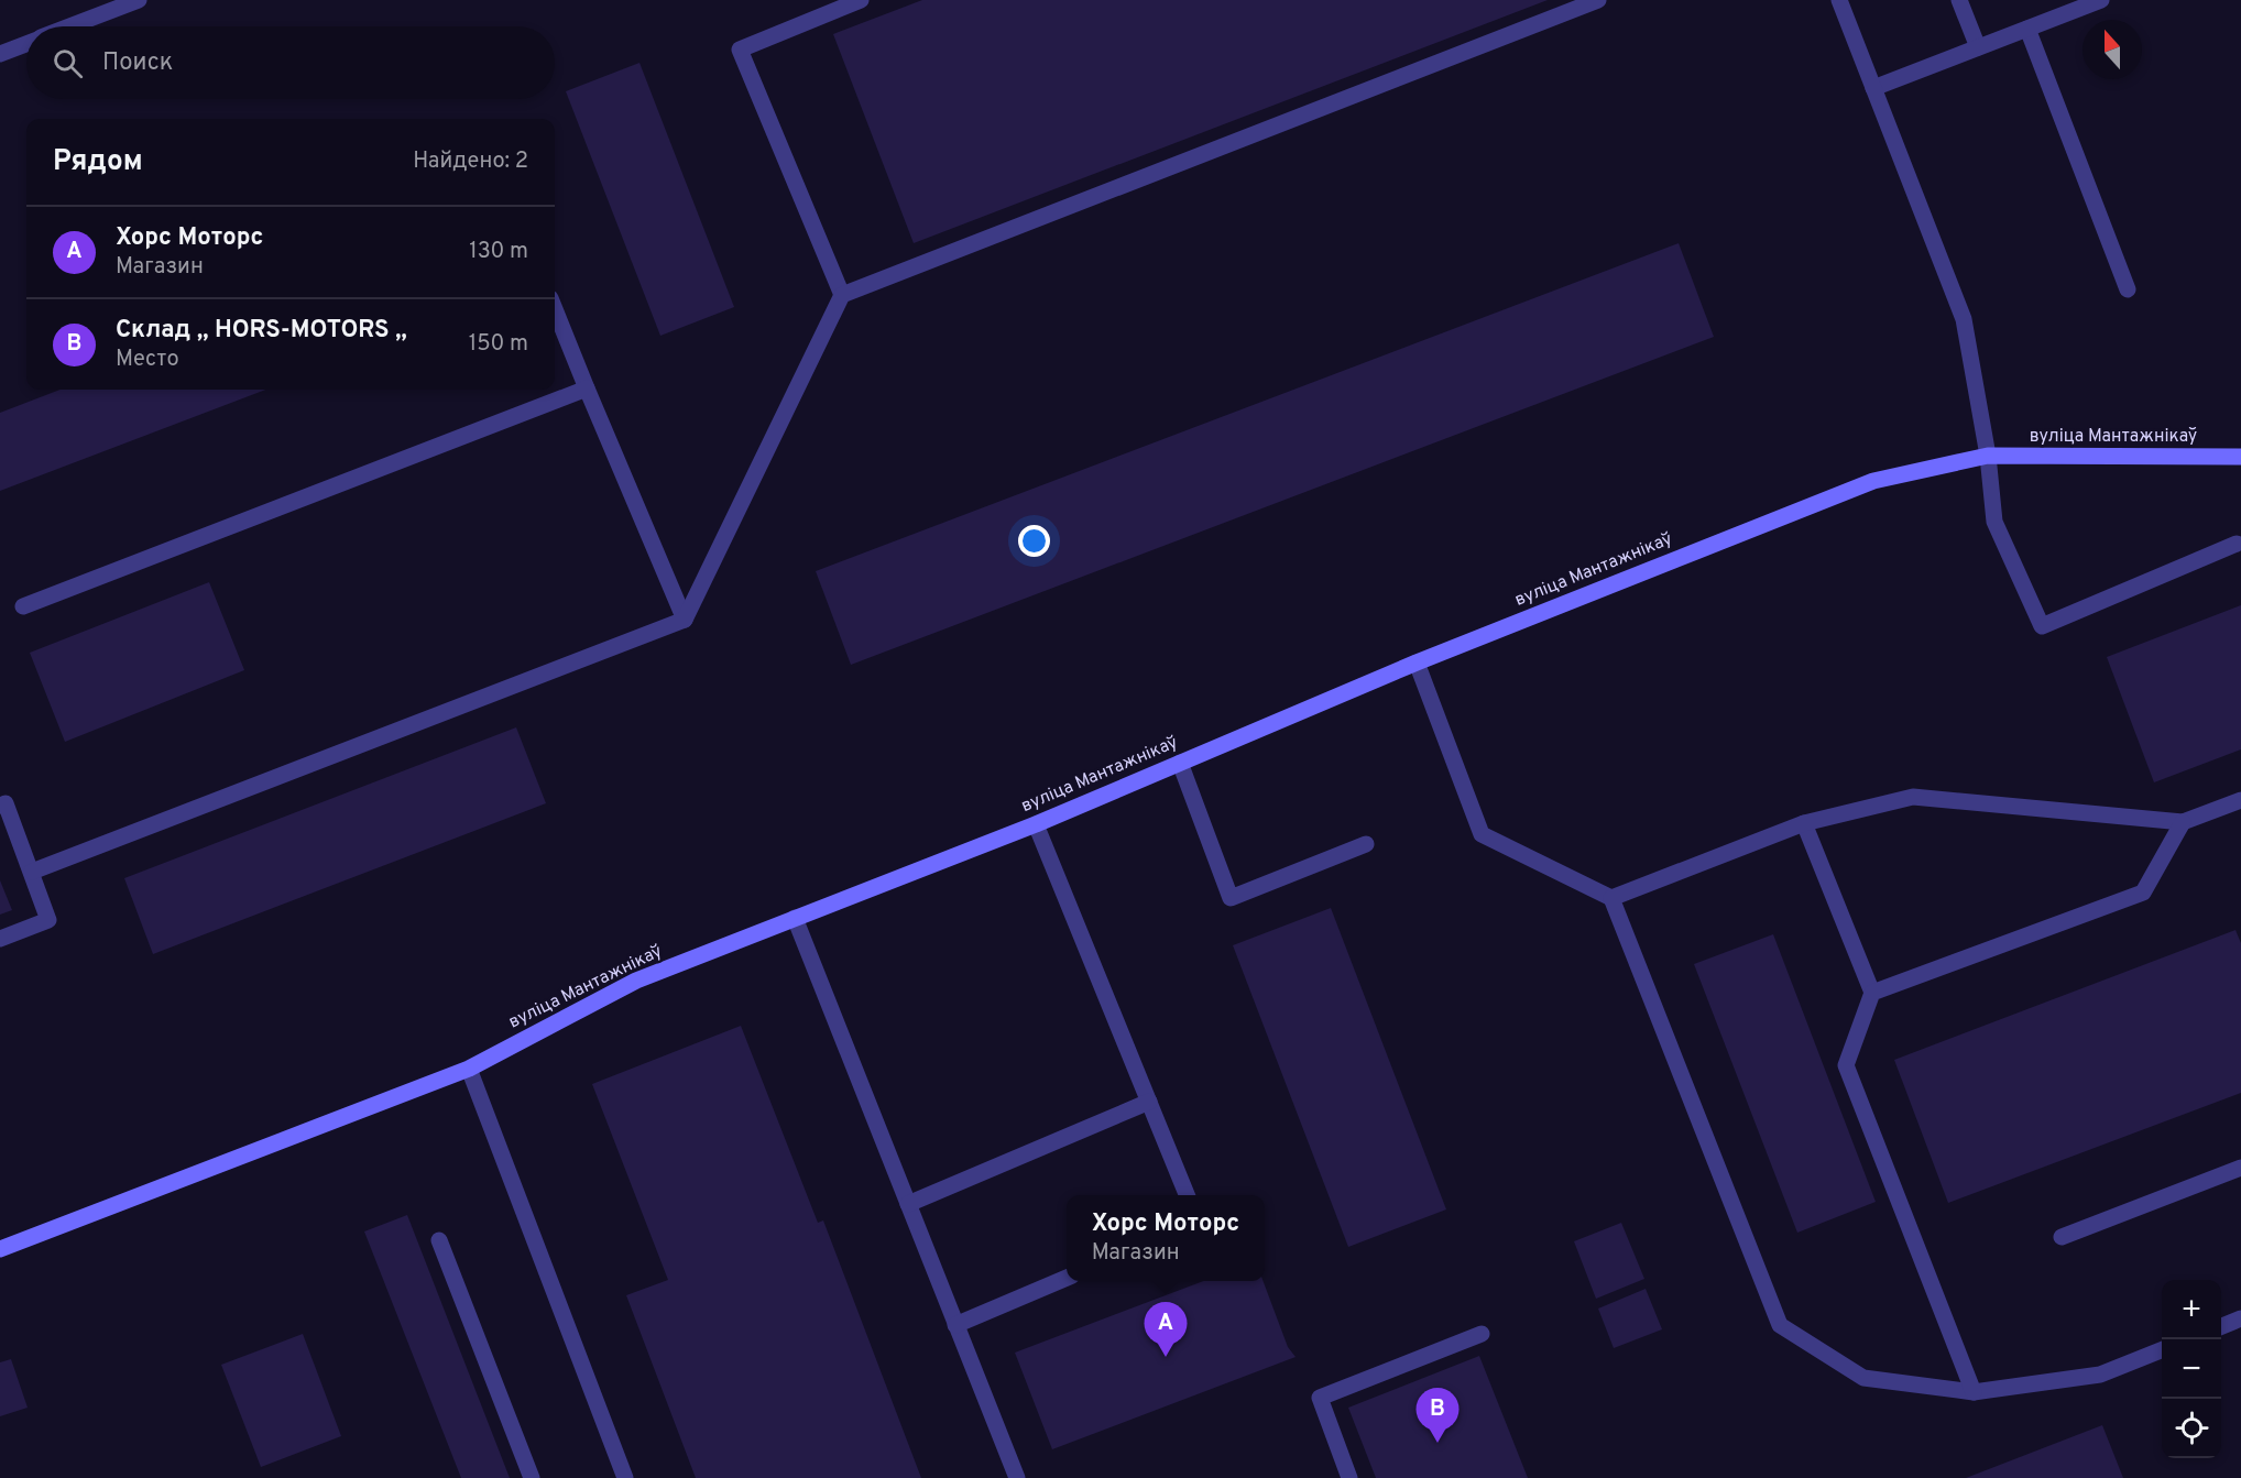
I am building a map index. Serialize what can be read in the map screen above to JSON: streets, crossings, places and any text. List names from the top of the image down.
{
  "streets": {
    "street": ["вуліца Мантажнікаў"]
  },
  "north": "top",
  "page": {
    "search": "Поиск",
    "heading": ["Рядом", "Найдено: 2"],
    "list": [
      {
        "mark": "A",
        "name": "Хорс Моторс",
        "note": "Магазин",
        "value": "130 m"
      },
      {
        "mark": "B",
        "name": "Склад ,, HORS-MOTORS ,,",
        "note": "Место",
        "value": "150 m"
      }
    ],
    "popup": ["Хорс Моторс", "Магазин"],
    "map_buttons": ["+", "−"],
    "pins": ["A", "B"]
  }
}
